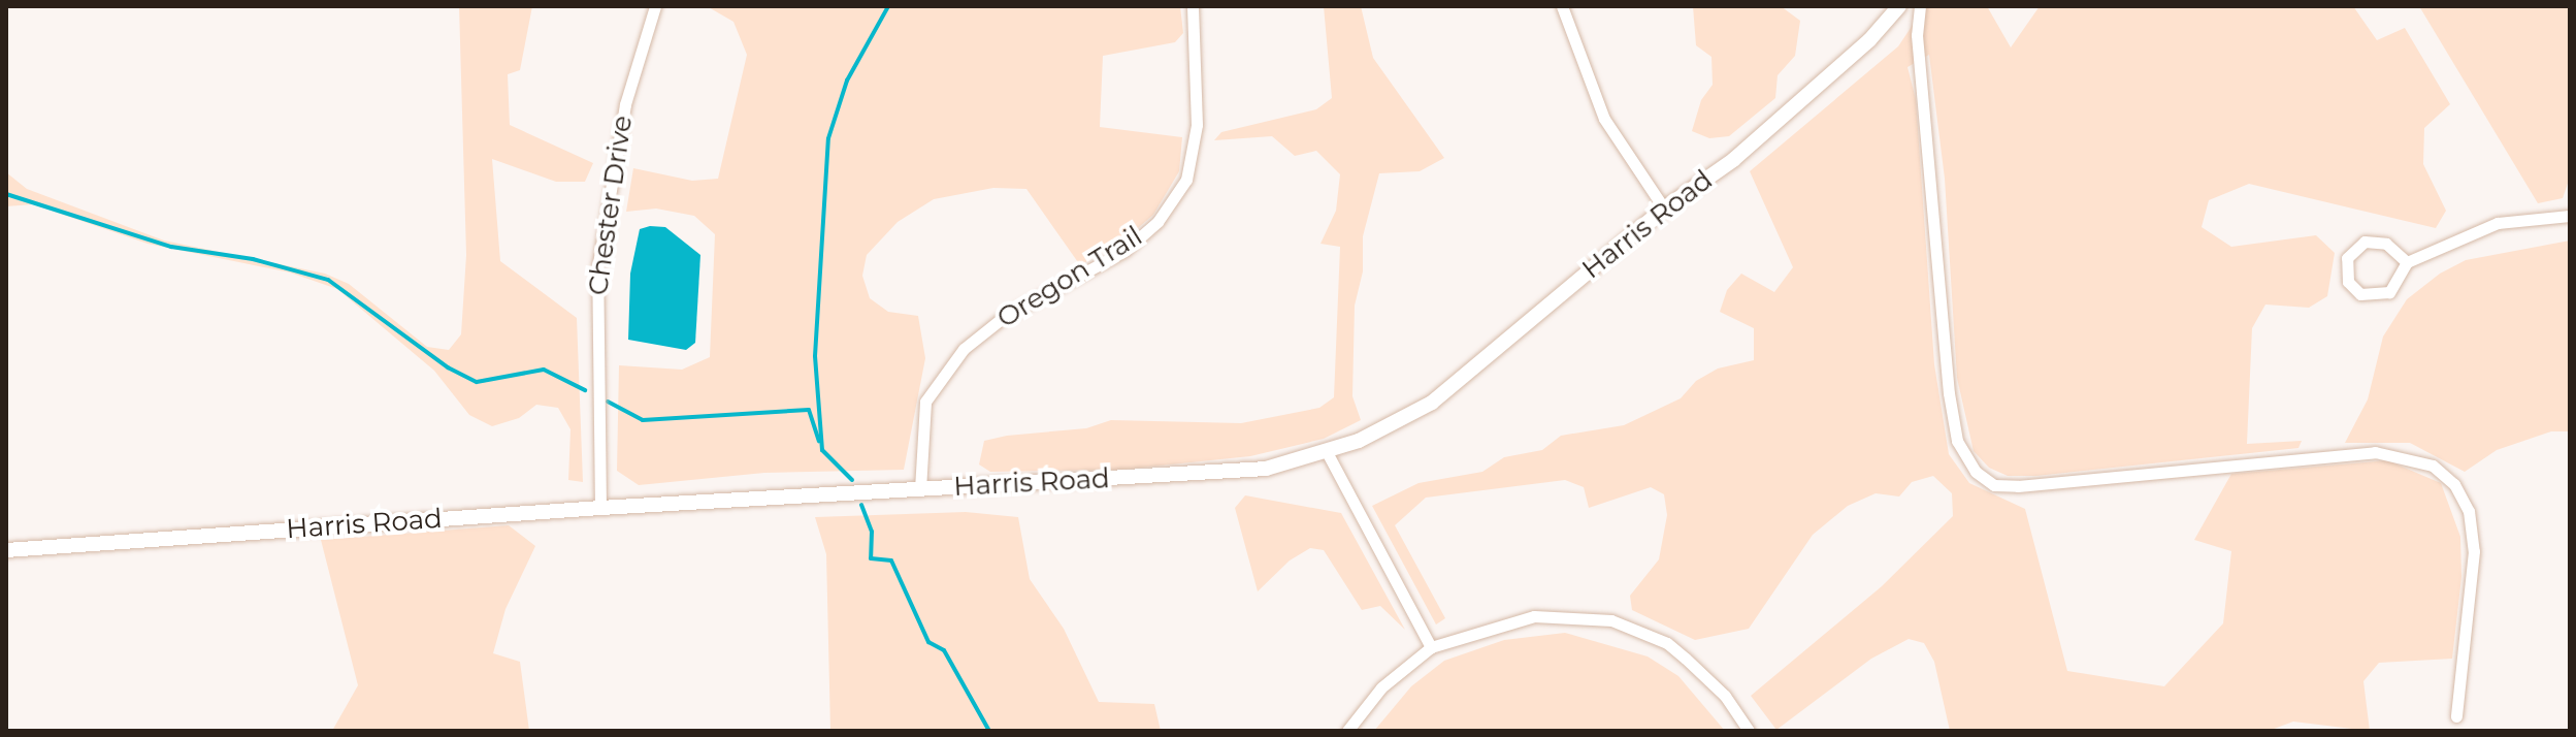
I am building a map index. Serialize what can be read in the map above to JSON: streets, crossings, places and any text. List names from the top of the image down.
{
  "streets": {
    "street": ["Chester Drive", "Harris Road", "Oregon Trail"]
  },
  "crossings": [
    ["Chester Drive", "Harris Road"],
    ["Harris Road", "Oregon Trail"]
  ]
}
